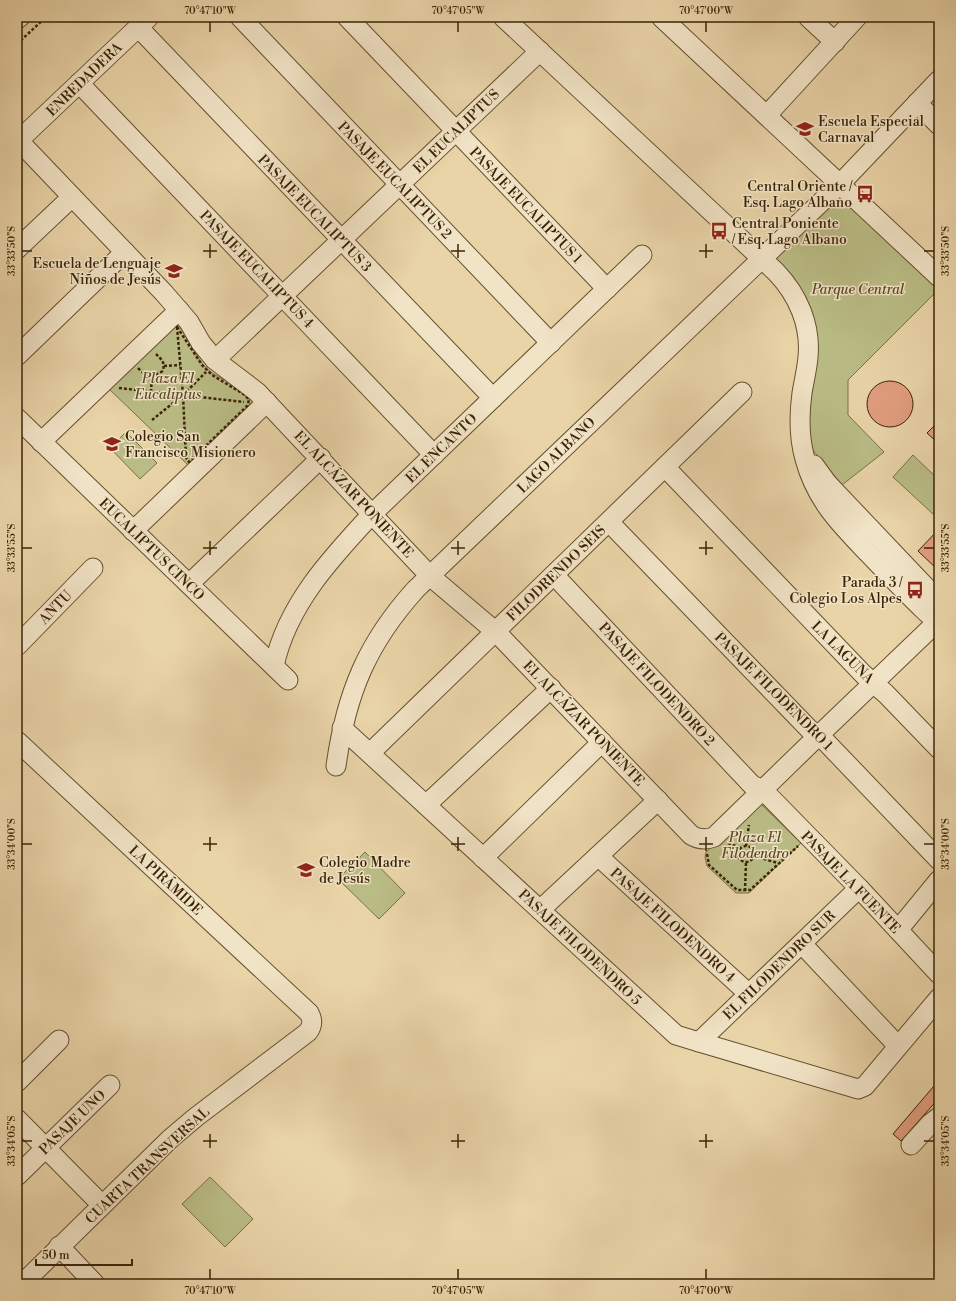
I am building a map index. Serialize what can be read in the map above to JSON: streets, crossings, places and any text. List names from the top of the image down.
{
  "streets": {
    "street": [
      "ENREDADERA",
      "EL EUCALIPTUS",
      "PASAJE EUCALIPTUS 2",
      "PASAJE EUCALIPTUS 1",
      "PASAJE EUCALIPTUS 3",
      "PASAJE EUCALIPTUS 4",
      "EL ENCANTO",
      "LAGO ALBANO",
      "EL ALCÁZAR PONIENTE",
      "EUCALIPTUS CINCO",
      "FILODRENDO SEIS",
      "ANTU",
      "LA LAGUNA",
      "PASAJE FILODENDRO 2",
      "PASAJE FILODENDRO 1",
      "LA PIRÁMIDE",
      "PASAJE LA FUENTE",
      "PASAJE FILODENDRO 4",
      "PASAJE FILODENDRO 5",
      "EL FILODENDRO SUR",
      "PASAJE UNO",
      "CUARTA TRANSVERSAL"
    ]
  },
  "crossings": [
    ["ENREDADERA", "PASAJE EUCALIPTUS 3"],
    ["ENREDADERA", "PASAJE EUCALIPTUS 4"],
    ["ENREDADERA", "EL ALCÁZAR PONIENTE"],
    ["EL EUCALIPTUS", "PASAJE EUCALIPTUS 2"],
    ["EL EUCALIPTUS", "PASAJE EUCALIPTUS 1"],
    ["EL EUCALIPTUS", "PASAJE EUCALIPTUS 3"],
    ["EL EUCALIPTUS", "PASAJE EUCALIPTUS 4"],
    ["EL EUCALIPTUS", "EL ALCÁZAR PONIENTE"],
    ["PASAJE EUCALIPTUS 2", "EL ENCANTO"],
    ["PASAJE EUCALIPTUS 1", "EL ENCANTO"],
    ["PASAJE EUCALIPTUS 3", "EL ENCANTO"],
    ["PASAJE EUCALIPTUS 4", "EL ENCANTO"],
    ["EL ENCANTO", "EL ALCÁZAR PONIENTE"],
    ["EL ENCANTO", "EUCALIPTUS CINCO"],
    ["LAGO ALBANO", "EL ALCÁZAR PONIENTE"],
    ["LAGO ALBANO", "PASAJE FILODENDRO 5"],
    ["EL ALCÁZAR PONIENTE", "FILODRENDO SEIS"],
    ["FILODRENDO SEIS", "LA LAGUNA"],
    ["FILODRENDO SEIS", "PASAJE FILODENDRO 2"],
    ["FILODRENDO SEIS", "PASAJE FILODENDRO 1"],
    ["FILODRENDO SEIS", "PASAJE FILODENDRO 5"],
    ["PASAJE FILODENDRO 2", "PASAJE LA FUENTE"],
    ["LA PIRÁMIDE", "CUARTA TRANSVERSAL"],
    ["PASAJE LA FUENTE", "EL FILODENDRO SUR"],
    ["PASAJE FILODENDRO 4", "EL FILODENDRO SUR"],
    ["PASAJE FILODENDRO 5", "EL FILODENDRO SUR"]
  ],
  "parks": ["Parque Central", "Plaza El Eucaliptus", "Plaza El Filodendro"],
  "places": {
    "school or university": [
      "Escuela Especial Carnaval",
      "Escuela de Lenguaje Niños de Jesús",
      "Colegio San Francisco Misionero",
      "Colegio Madre de Jesús"
    ],
    "bus stop": ["Central Oriente / Esq. Lago Albano", "Central Poniente / Esq. Lago Albano", "Parada 3 / Colegio Los Alpes"]
  },
  "scale_bar": "50 m",
  "coordinates": [
    "70°47'10\"W",
    "70°47'05\"W",
    "70°47'00\"W",
    "33°33'50\"S",
    "33°33'55\"S",
    "33°34'00\"S",
    "33°34'05\"S"
  ]
}
